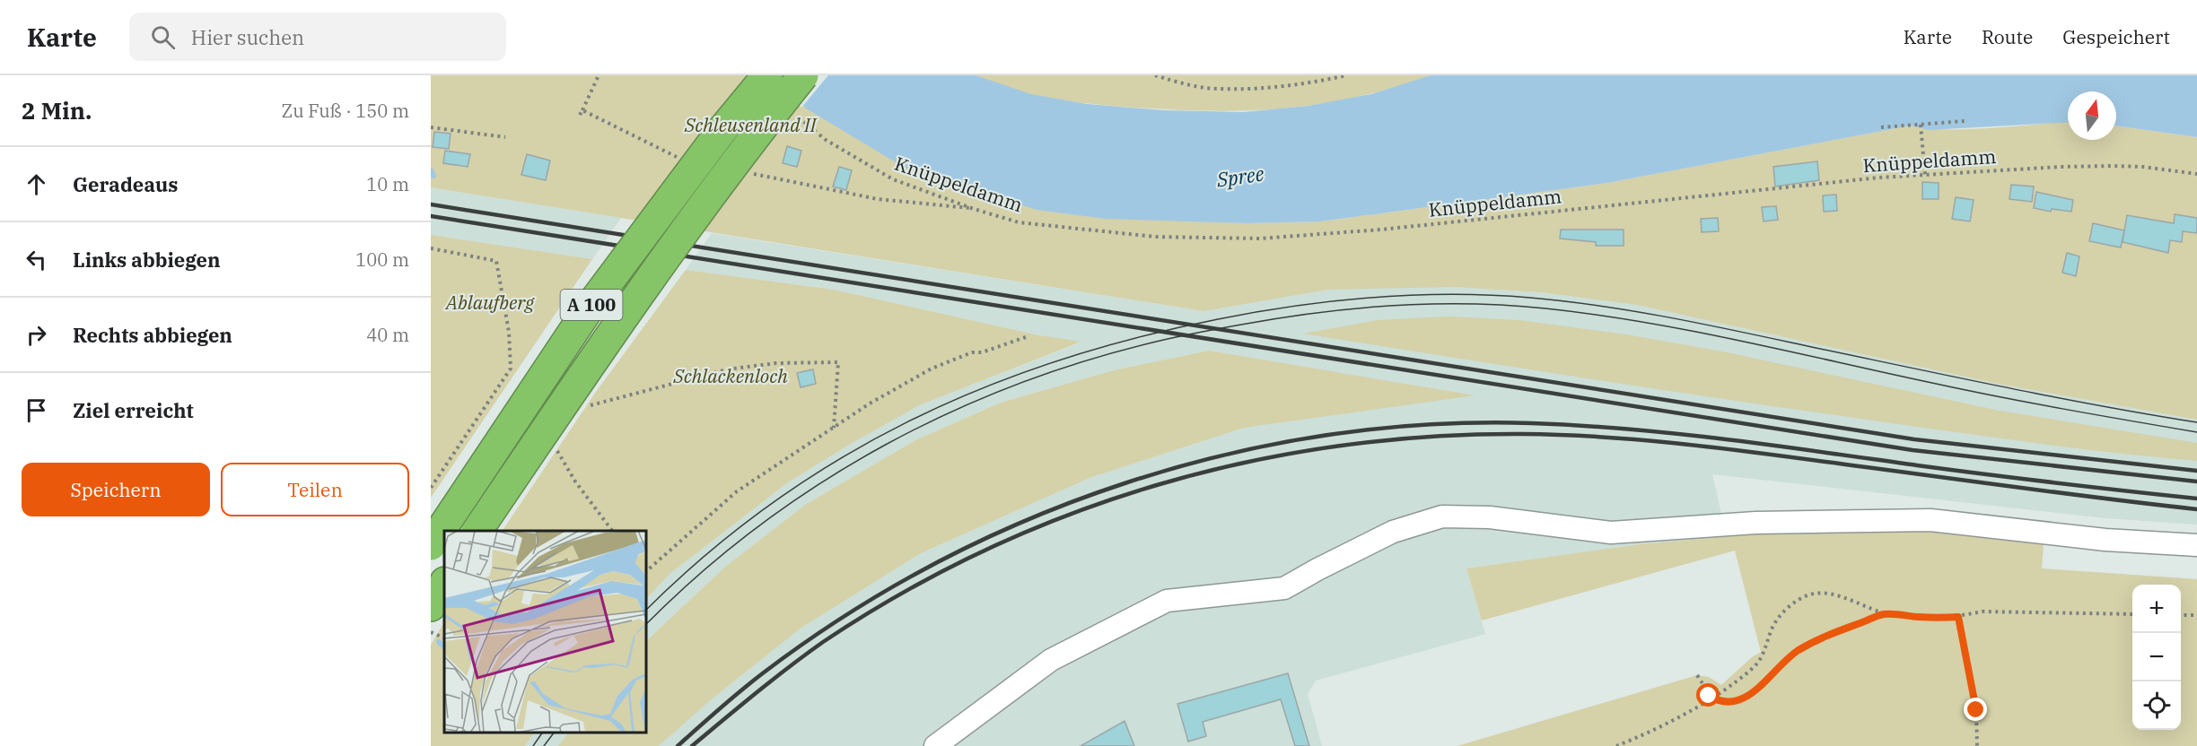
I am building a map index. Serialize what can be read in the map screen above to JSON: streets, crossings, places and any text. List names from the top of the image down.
{
  "streets": {
    "highway": ["A 100"],
    "path": ["Knüppeldamm"]
  },
  "water": ["Spree"],
  "parks": ["Schleusenland II", "Ablaufberg", "Schlackenloch"],
  "north": "top",
  "page": {
    "header": "Karte",
    "search": "Hier suchen",
    "nav": ["Karte", "Route", "Gespeichert"],
    "heading": ["2 Min.", "Zu Fuß · 150 m"],
    "list": [
      ["Geradeaus", "10 m"],
      ["Links abbiegen", "100 m"],
      ["Rechts abbiegen", "40 m"],
      "Ziel erreicht"
    ],
    "buttons": ["Speichern", "Teilen"],
    "map_buttons": ["+", "−"]
  }
}
